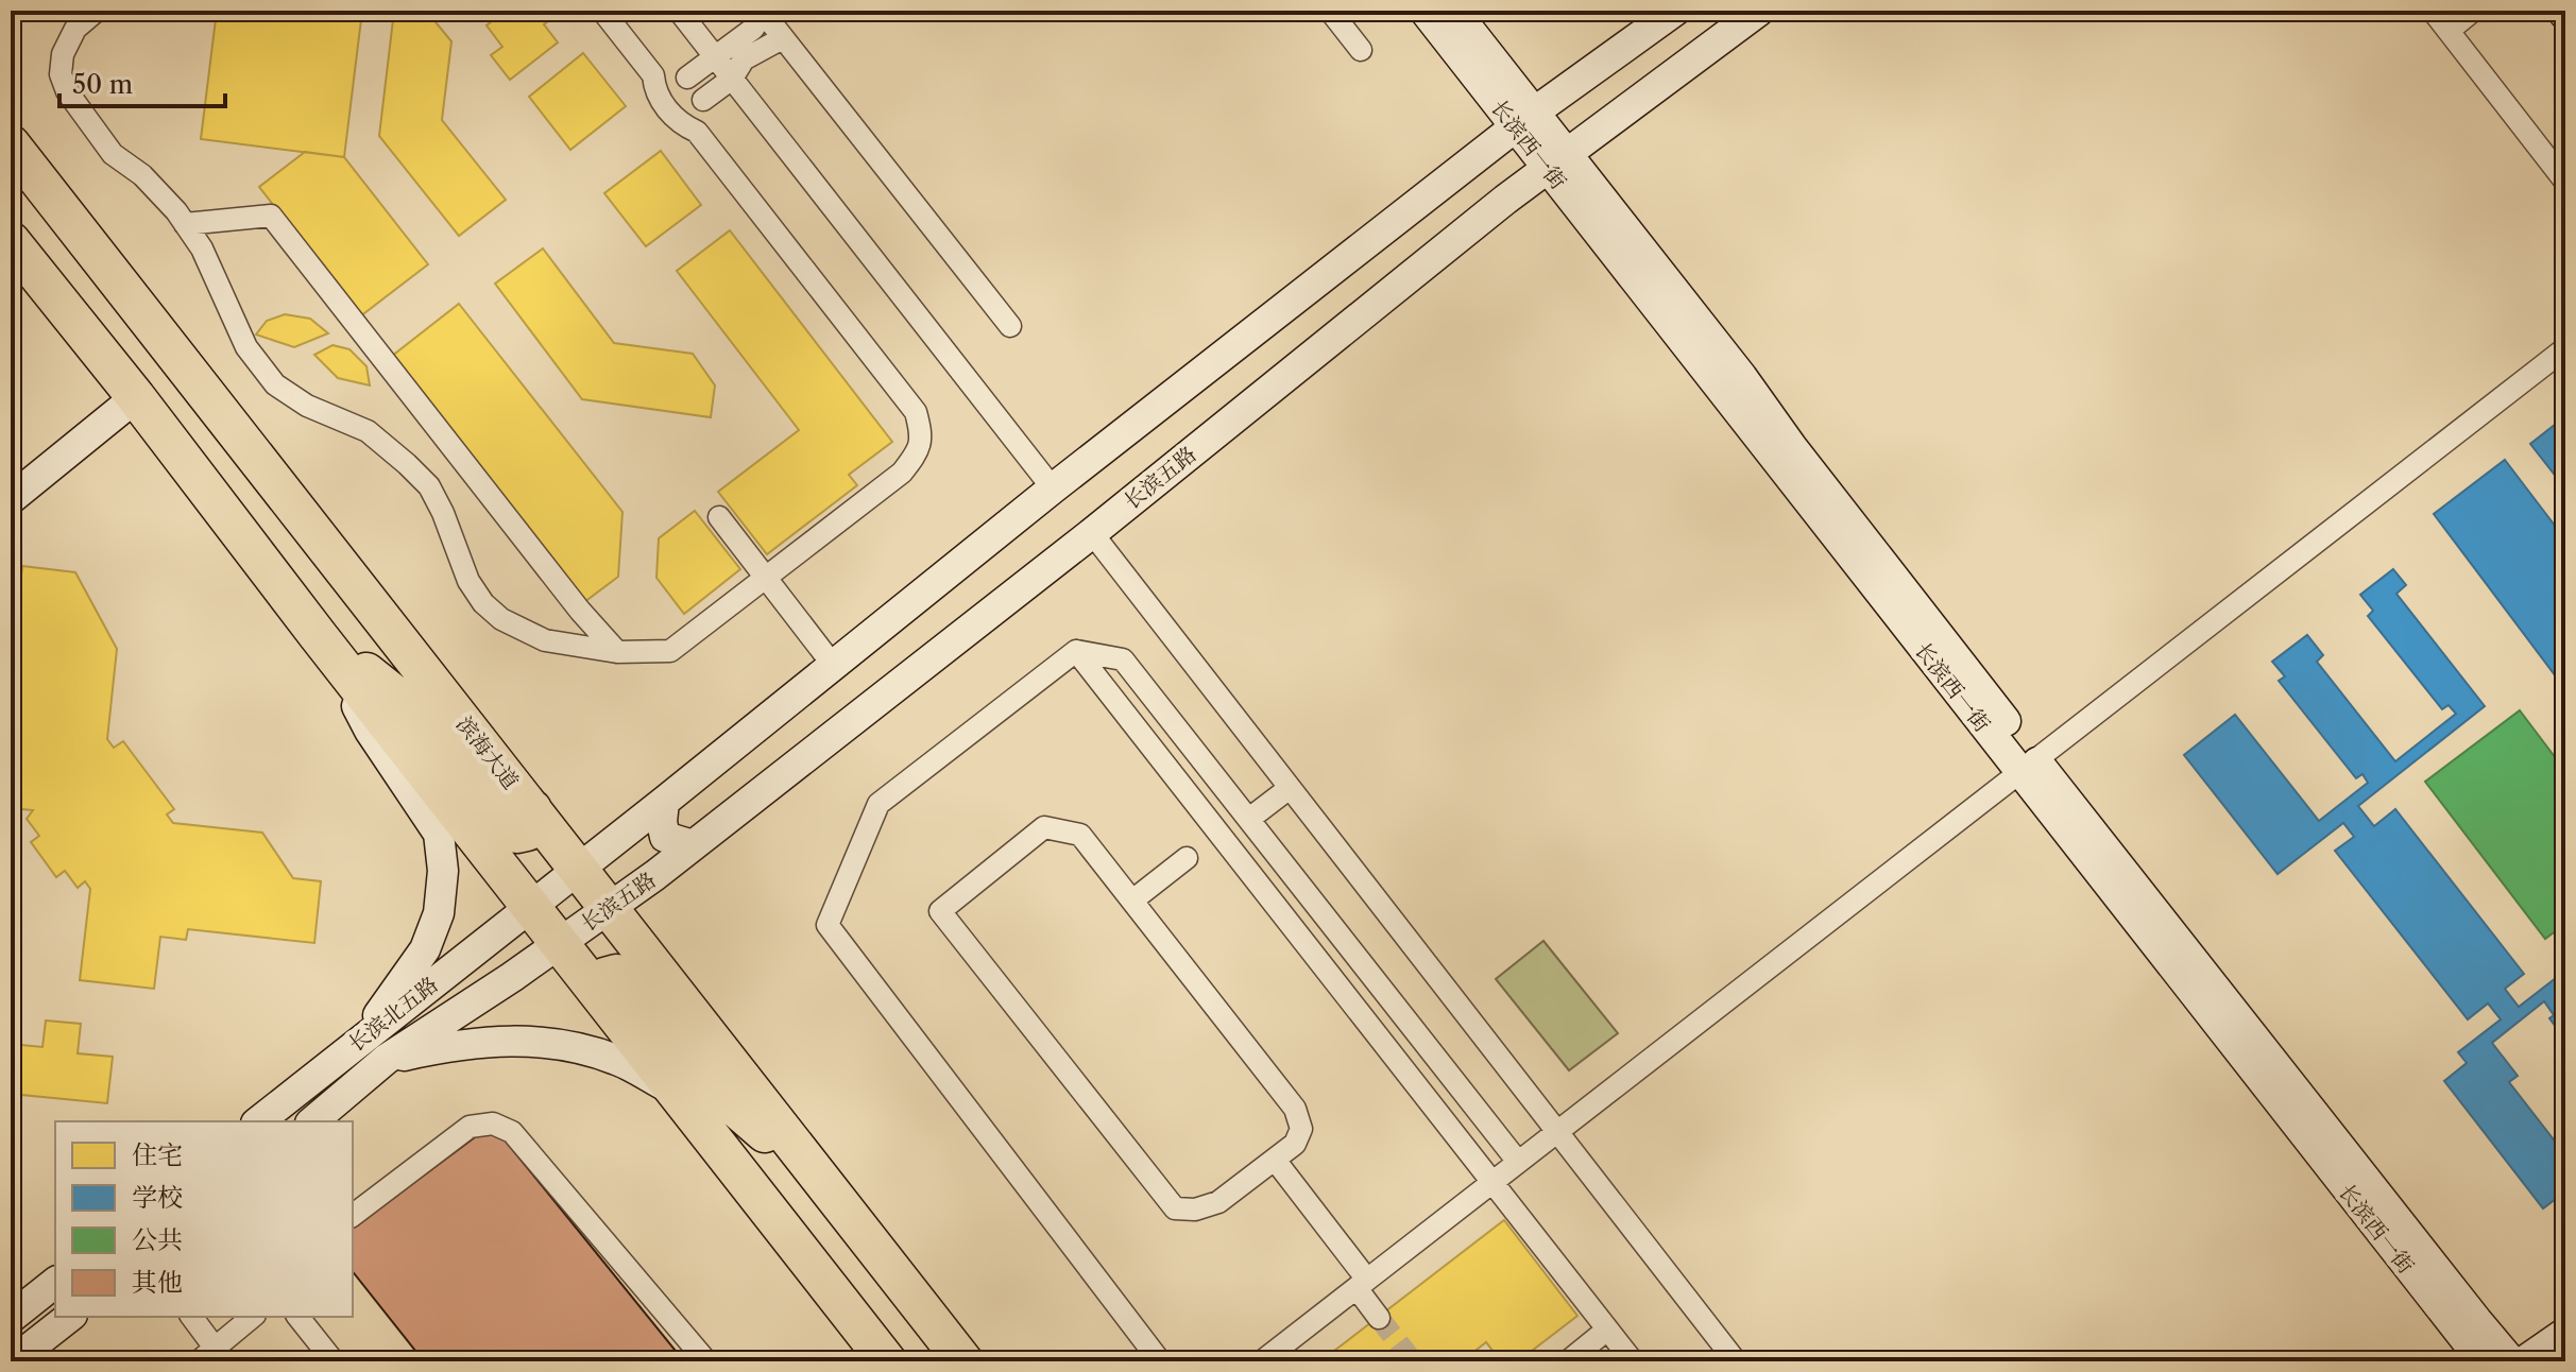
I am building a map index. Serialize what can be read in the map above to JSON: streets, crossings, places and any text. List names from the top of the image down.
{
  "streets": {
    "highway": ["滨海大道"],
    "street": ["长滨西一街", "长滨五路", "长滨北五路"]
  },
  "crossings": [
    ["长滨西一街", "长滨五路"],
    ["长滨五路", "滨海大道"],
    ["长滨五路", "长滨北五路"]
  ],
  "legend": [
    "住宅",
    "学校",
    "公共",
    "其他"
  ],
  "scale_bar": "50 m"
}
